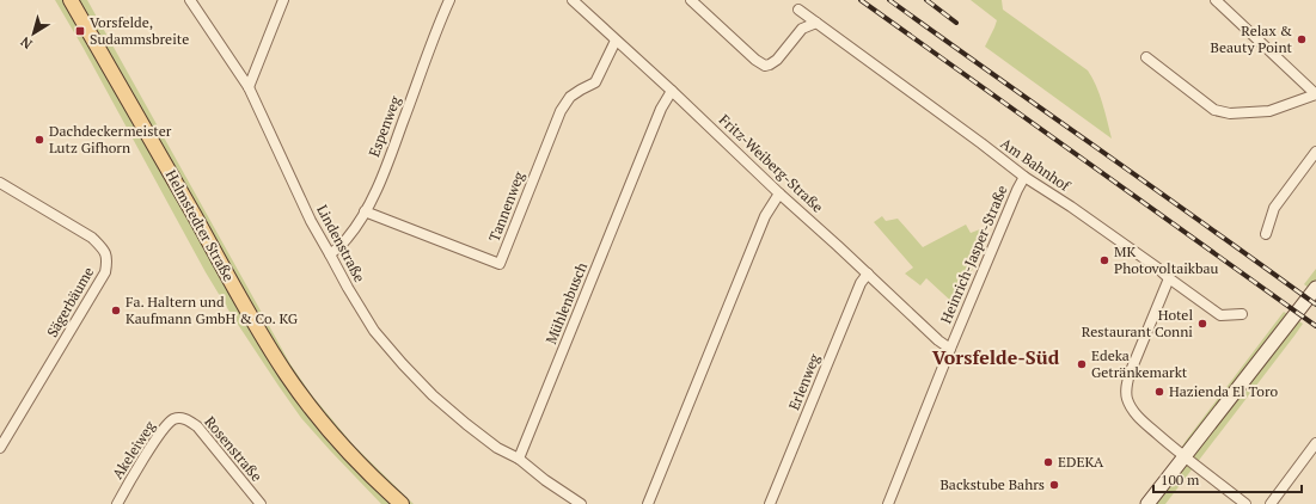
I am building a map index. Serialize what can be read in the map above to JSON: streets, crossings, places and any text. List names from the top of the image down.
{
  "streets": {
    "main road": ["Helmstedter Straße"],
    "street": [
      "Espenweg",
      "Fritz-Weiberg-Straße",
      "Am Bahnhof",
      "Tannenweg",
      "Lindenstraße",
      "Heinrich-Jasper-Straße",
      "Sägerbäume",
      "Mühlenbusch",
      "Erlenweg",
      "Rosenstraße",
      "Akeleiweg"
    ]
  },
  "crossings": [
    ["Espenweg", "Tannenweg"],
    ["Espenweg", "Lindenstraße"],
    ["Fritz-Weiberg-Straße", "Tannenweg"],
    ["Fritz-Weiberg-Straße", "Heinrich-Jasper-Straße"],
    ["Fritz-Weiberg-Straße", "Mühlenbusch"],
    ["Fritz-Weiberg-Straße", "Erlenweg"],
    ["Am Bahnhof", "Heinrich-Jasper-Straße"],
    ["Lindenstraße", "Mühlenbusch"],
    ["Rosenstraße", "Akeleiweg"]
  ],
  "districts": ["Vorsfelde-Süd"],
  "places": {
    "transit": ["Vorsfelde, Sudammsbreite"],
    "other": [
      "Relax & Beauty Point",
      "Dachdeckermeister Lutz Gifhorn",
      "MK Photovoltaikbau",
      "Fa. Haltern und Kaufmann GmbH & Co. KG",
      "Hotel Restaurant Conni",
      "Edeka Getränkemarkt",
      "Hazienda El Toro",
      "EDEKA",
      "Backstube Bahrs"
    ]
  },
  "scale_bar": "100 m",
  "north": "bottom left"
}
